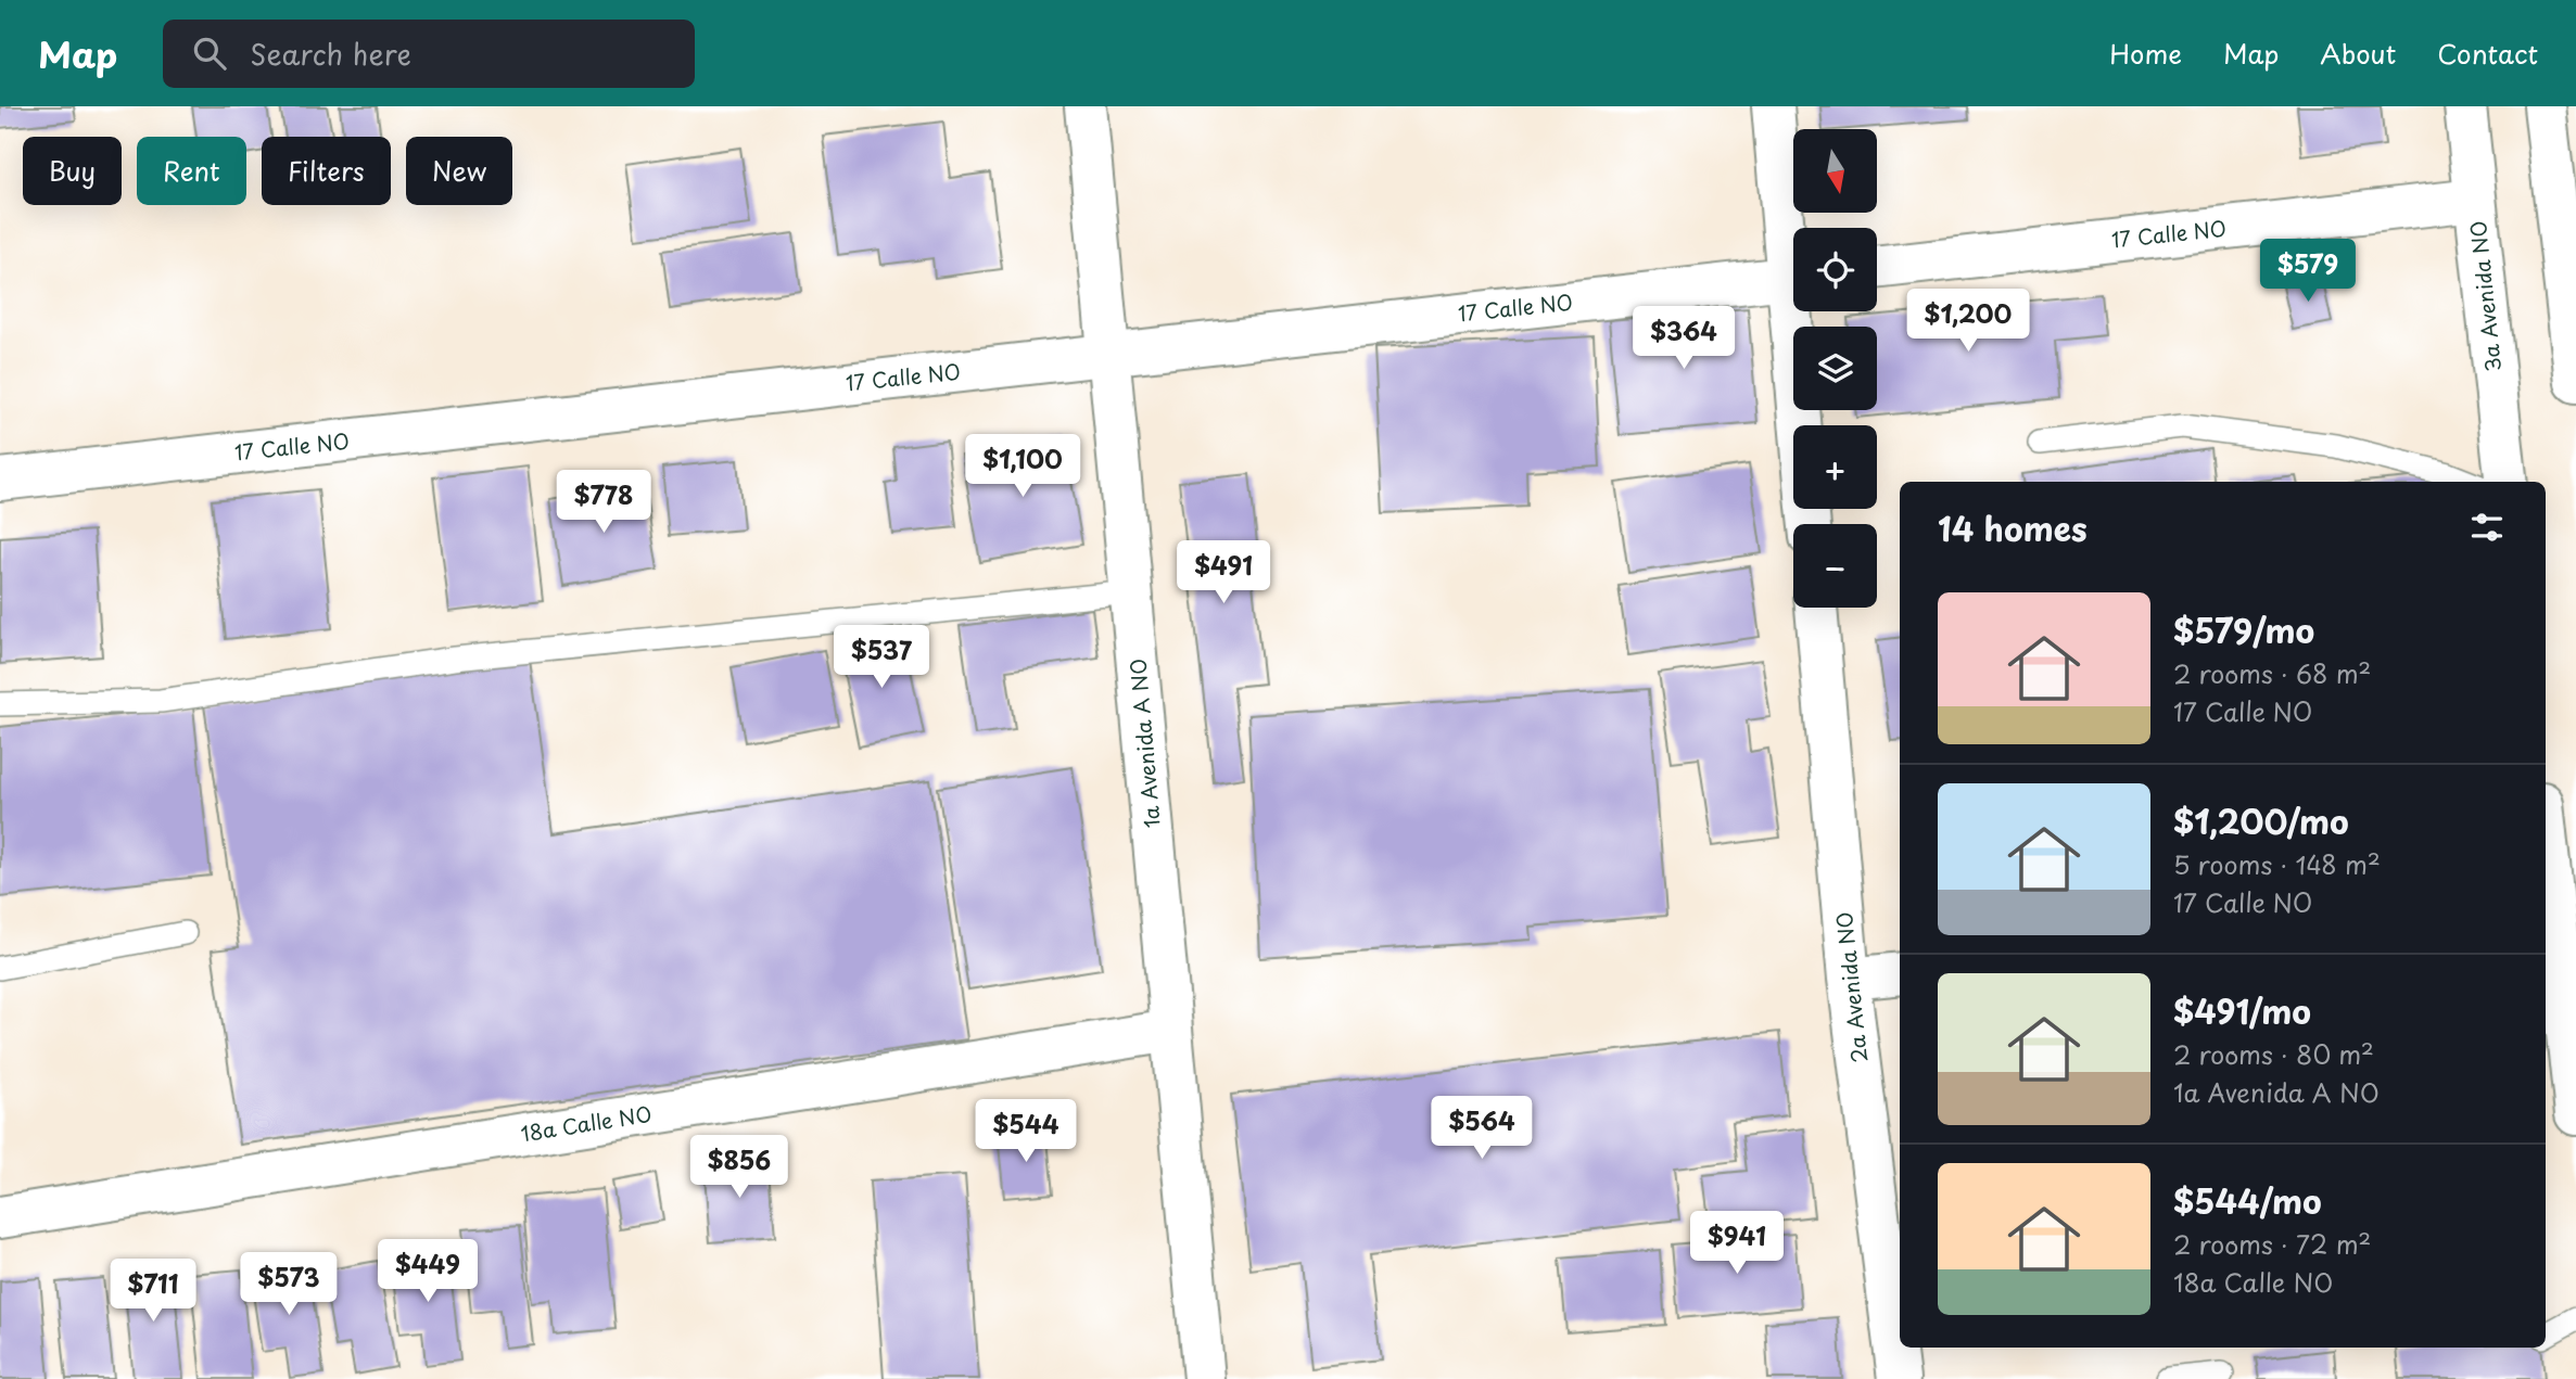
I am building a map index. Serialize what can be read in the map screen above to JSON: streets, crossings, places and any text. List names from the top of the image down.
{
  "streets": {
    "street": [
      "17 Calle NO",
      "3a Avenida NO",
      "1a Avenida A NO",
      "2a Avenida NO",
      "18a Calle NO"
    ]
  },
  "crossings": [
    ["17 Calle NO", "3a Avenida NO"],
    ["17 Calle NO", "1a Avenida A NO"],
    ["1a Avenida A NO", "18a Calle NO"]
  ],
  "north": "bottom",
  "page": {
    "header": "Map",
    "search": "Search here",
    "nav": [
      "Home",
      "Map",
      "About",
      "Contact"
    ],
    "map_buttons": ["+", "−"],
    "chip": [
      "Buy",
      "Rent",
      "Filters",
      "New"
    ],
    "price": [
      "$579",
      "$1,200",
      "$364",
      "$1,100",
      "$778",
      "$491",
      "$537",
      "$564",
      "$544",
      "$856",
      "$941",
      "$449",
      "$573",
      "$711"
    ],
    "heading": "14 homes",
    "list": [
      {
        "name": "$579/mo",
        "note": "2 rooms · 68 m² · 17 Calle NO"
      },
      {
        "name": "$1,200/mo",
        "note": "5 rooms · 148 m² · 17 Calle NO"
      },
      {
        "name": "$491/mo",
        "note": "2 rooms · 80 m² · 1a Avenida A NO"
      },
      {
        "name": "$544/mo",
        "note": "2 rooms · 72 m² · 18a Calle NO"
      }
    ]
  }
}
